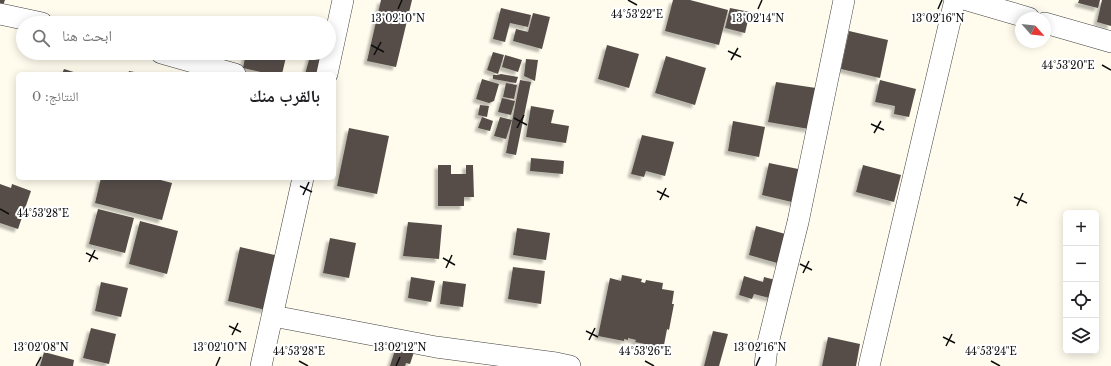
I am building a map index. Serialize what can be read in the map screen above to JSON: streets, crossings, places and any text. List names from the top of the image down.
{
  "north": "bottom right",
  "page": {
    "search": "ابحث هنا",
    "heading": ["بالقرب منك", "النتائج: 0"],
    "map_buttons": ["+", "−"]
  },
  "coordinates": [
    "44°53'22\"E",
    "13°02'10\"N",
    "13°02'14\"N",
    "13°02'16\"N",
    "44°53'20\"E",
    "44°53'28\"E",
    "13°02'08\"N",
    "13°02'12\"N",
    "44°53'26\"E",
    "44°53'24\"E"
  ]
}
